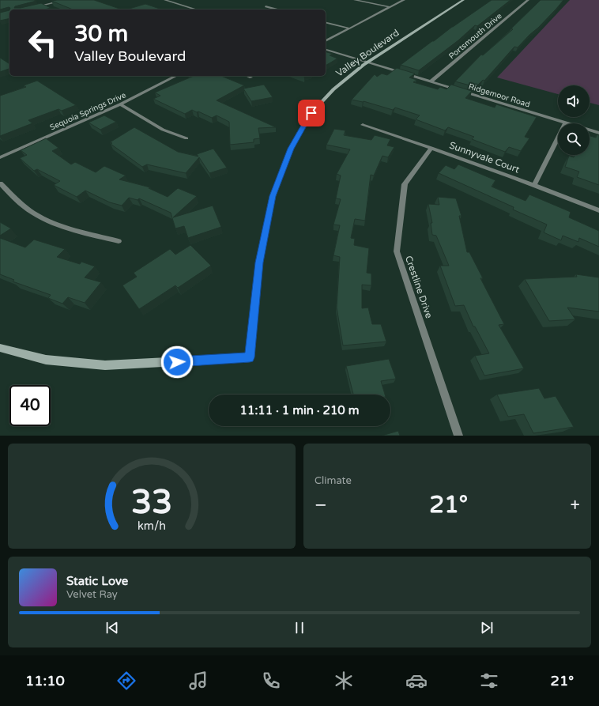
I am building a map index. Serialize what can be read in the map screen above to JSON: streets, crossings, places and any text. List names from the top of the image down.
{
  "streets": {
    "street": [
      "Portsmouth Drive",
      "Valley Boulevard",
      "Ridgemoor Road",
      "Sequoia Springs Drive",
      "Sunnyvale Court",
      "Crestline Drive"
    ]
  },
  "crossings": [
    ["Portsmouth Drive", "Ridgemoor Road"],
    ["Valley Boulevard", "Ridgemoor Road"],
    ["Sunnyvale Court", "Crestline Drive"]
  ],
  "page": {
    "turn": ["30 m", "Valley Boulevard"],
    "limit": "40",
    "trip": "11:11 · 1 min · 210 m",
    "tile": "Climate",
    "heat": ["−", "21°", "+"],
    "song": ["Static Love", "Velvet Ray"],
    "tabs": ["11:10", "21°"],
    "gauge": ["33", "km/h"]
  }
}
